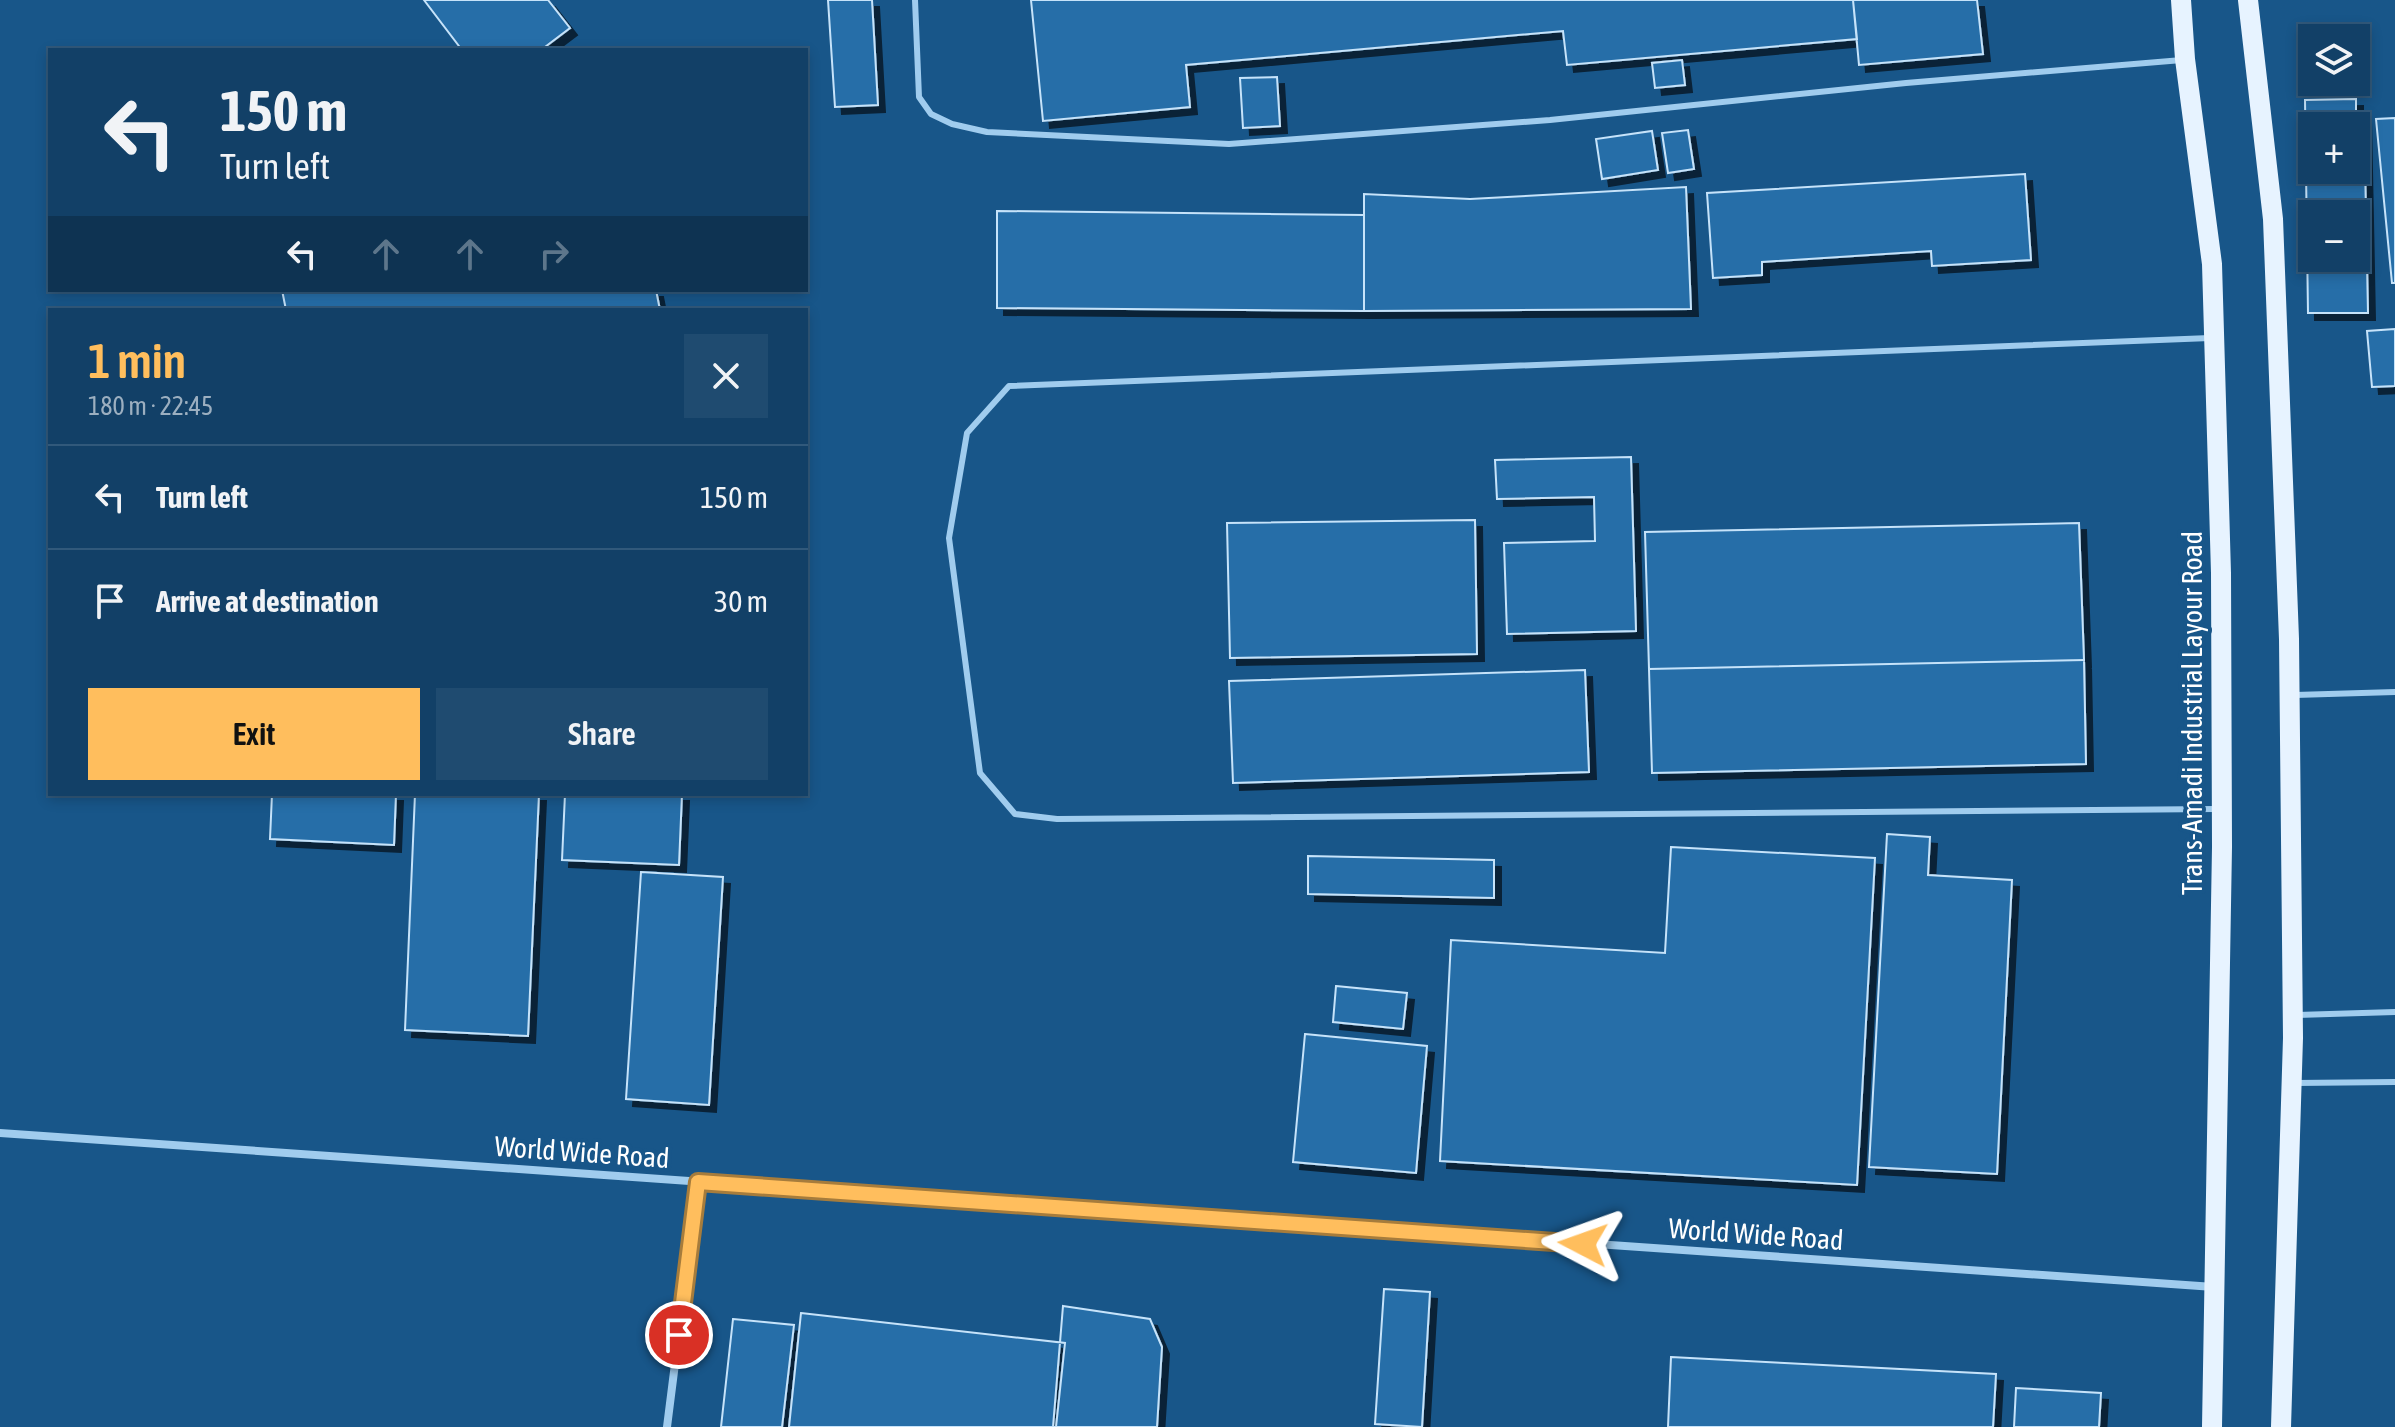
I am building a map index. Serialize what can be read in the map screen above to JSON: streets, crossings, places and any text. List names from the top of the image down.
{
  "streets": {
    "main road": ["Trans-Amadi Industrial Layour Road"],
    "street": ["World Wide Road"]
  },
  "crossings": [
    ["Trans-Amadi Industrial Layour Road", "World Wide Road"]
  ],
  "page": {
    "map_buttons": ["+", "−"],
    "turn": ["150 m", "Turn left"],
    "heading": ["1 min", "180 m · 22:45"],
    "list": [
      {
        "name": "Turn left",
        "value": "150 m"
      },
      {
        "name": "Arrive at destination",
        "value": "30 m"
      }
    ],
    "buttons": ["Exit", "Share"]
  }
}
